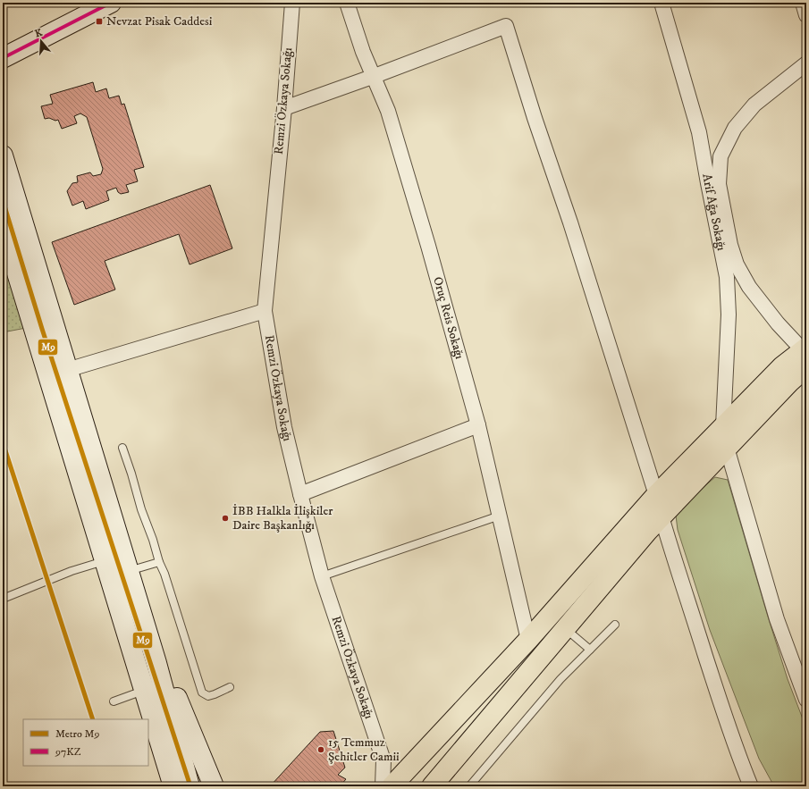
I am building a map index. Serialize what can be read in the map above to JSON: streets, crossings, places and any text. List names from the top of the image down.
{
  "streets": {
    "street": ["Remzi Özkaya Sokağı", "Arif Ağa Sokağı", "Oruç Reis Sokağı"]
  },
  "places": {
    "transit": ["Nevzat Pisak Caddesi"],
    "other": ["İBB Halkla İlişkiler Daire Başkanlığı", "15 Temmuz Şehitler Camii"]
  },
  "lines": ["transit line 97KZ", "metro line M9"],
  "legend": ["Metro M9", "97KZ"],
  "north": "top"
}
